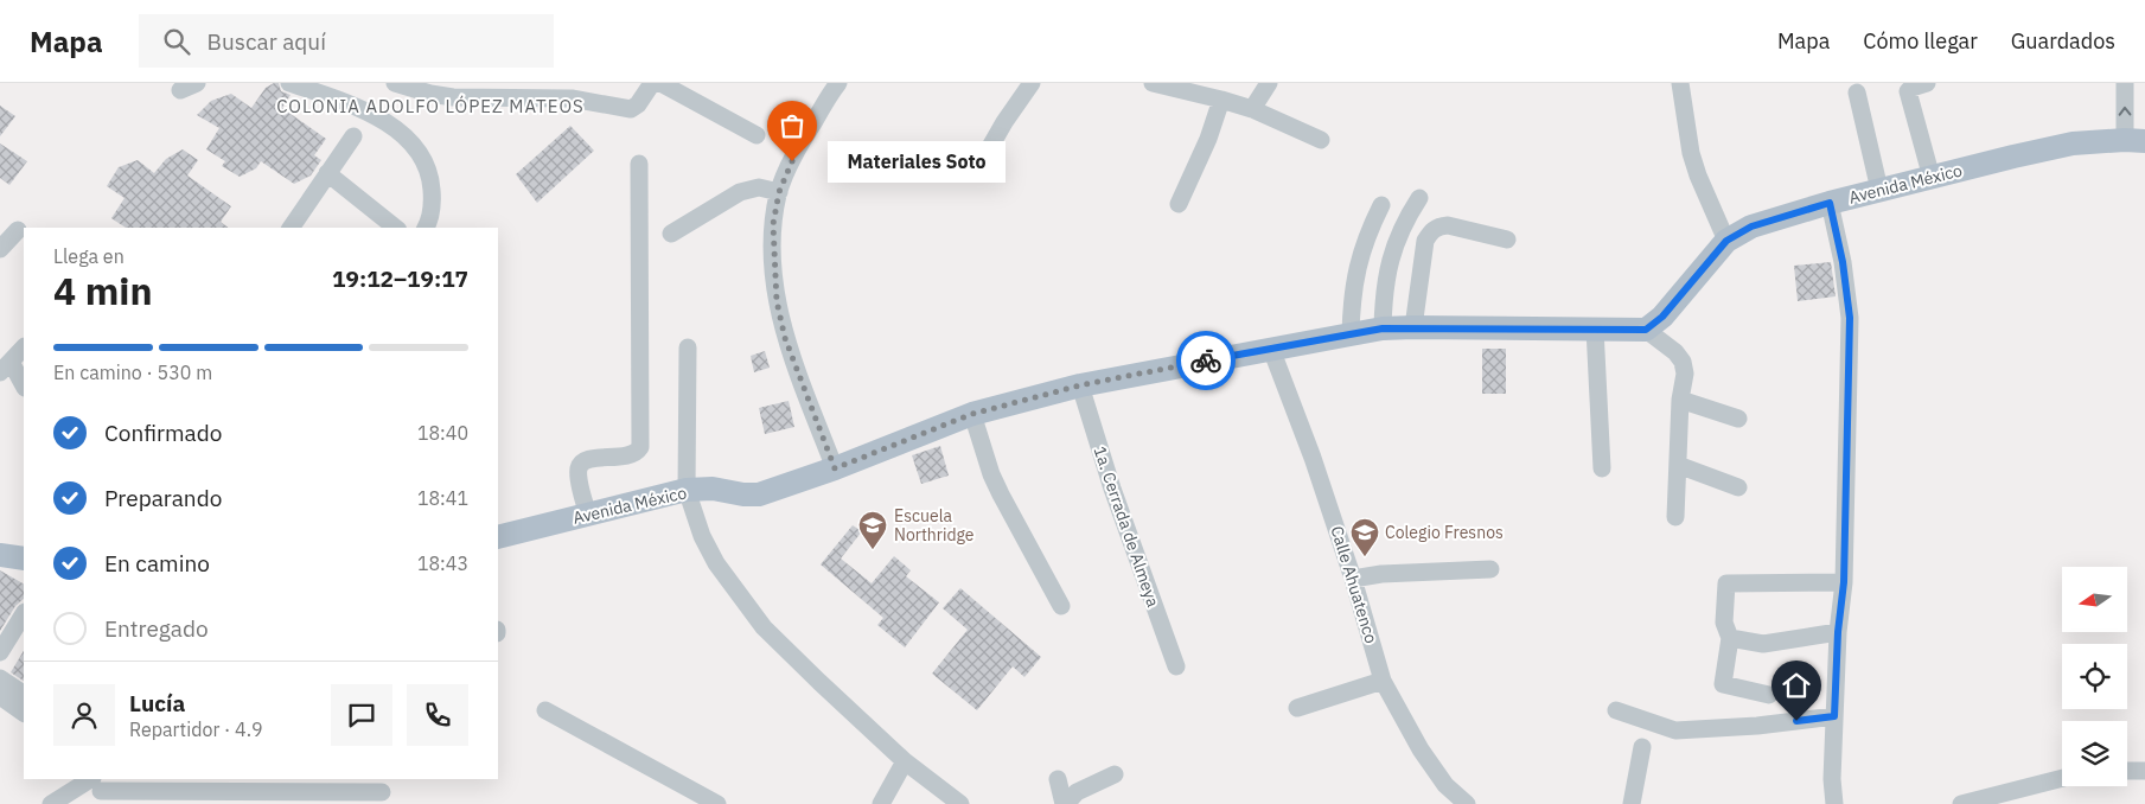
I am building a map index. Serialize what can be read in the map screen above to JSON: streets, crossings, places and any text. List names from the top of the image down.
{
  "streets": {
    "main road": ["Avenida México"],
    "street": ["1a. Cerrada de Almeya", "Calle Ahuatenco"]
  },
  "crossings": [
    ["Avenida México", "1a. Cerrada de Almeya"],
    ["Avenida México", "Calle Ahuatenco"]
  ],
  "districts": ["COLONIA ADOLFO LÓPEZ MATEOS"],
  "places": {
    "other": ["Materiales Soto"],
    "school or university": ["Escuela Northridge", "Colegio Fresnos"]
  },
  "north": "left",
  "page": {
    "header": "Mapa",
    "search": "Buscar aquí",
    "nav": ["Mapa", "Cómo llegar", "Guardados"],
    "bubble": "Materiales Soto",
    "heading": ["4 min", "Llega en", "19:12–19:17"],
    "panel": ["Lucía", "Repartidor · 4.9"],
    "bar": "En camino · 530 m",
    "list": [
      ["Confirmado", "18:40"],
      ["Preparando", "18:41"],
      ["En camino", "18:43"],
      "Entregado"
    ]
  }
}
